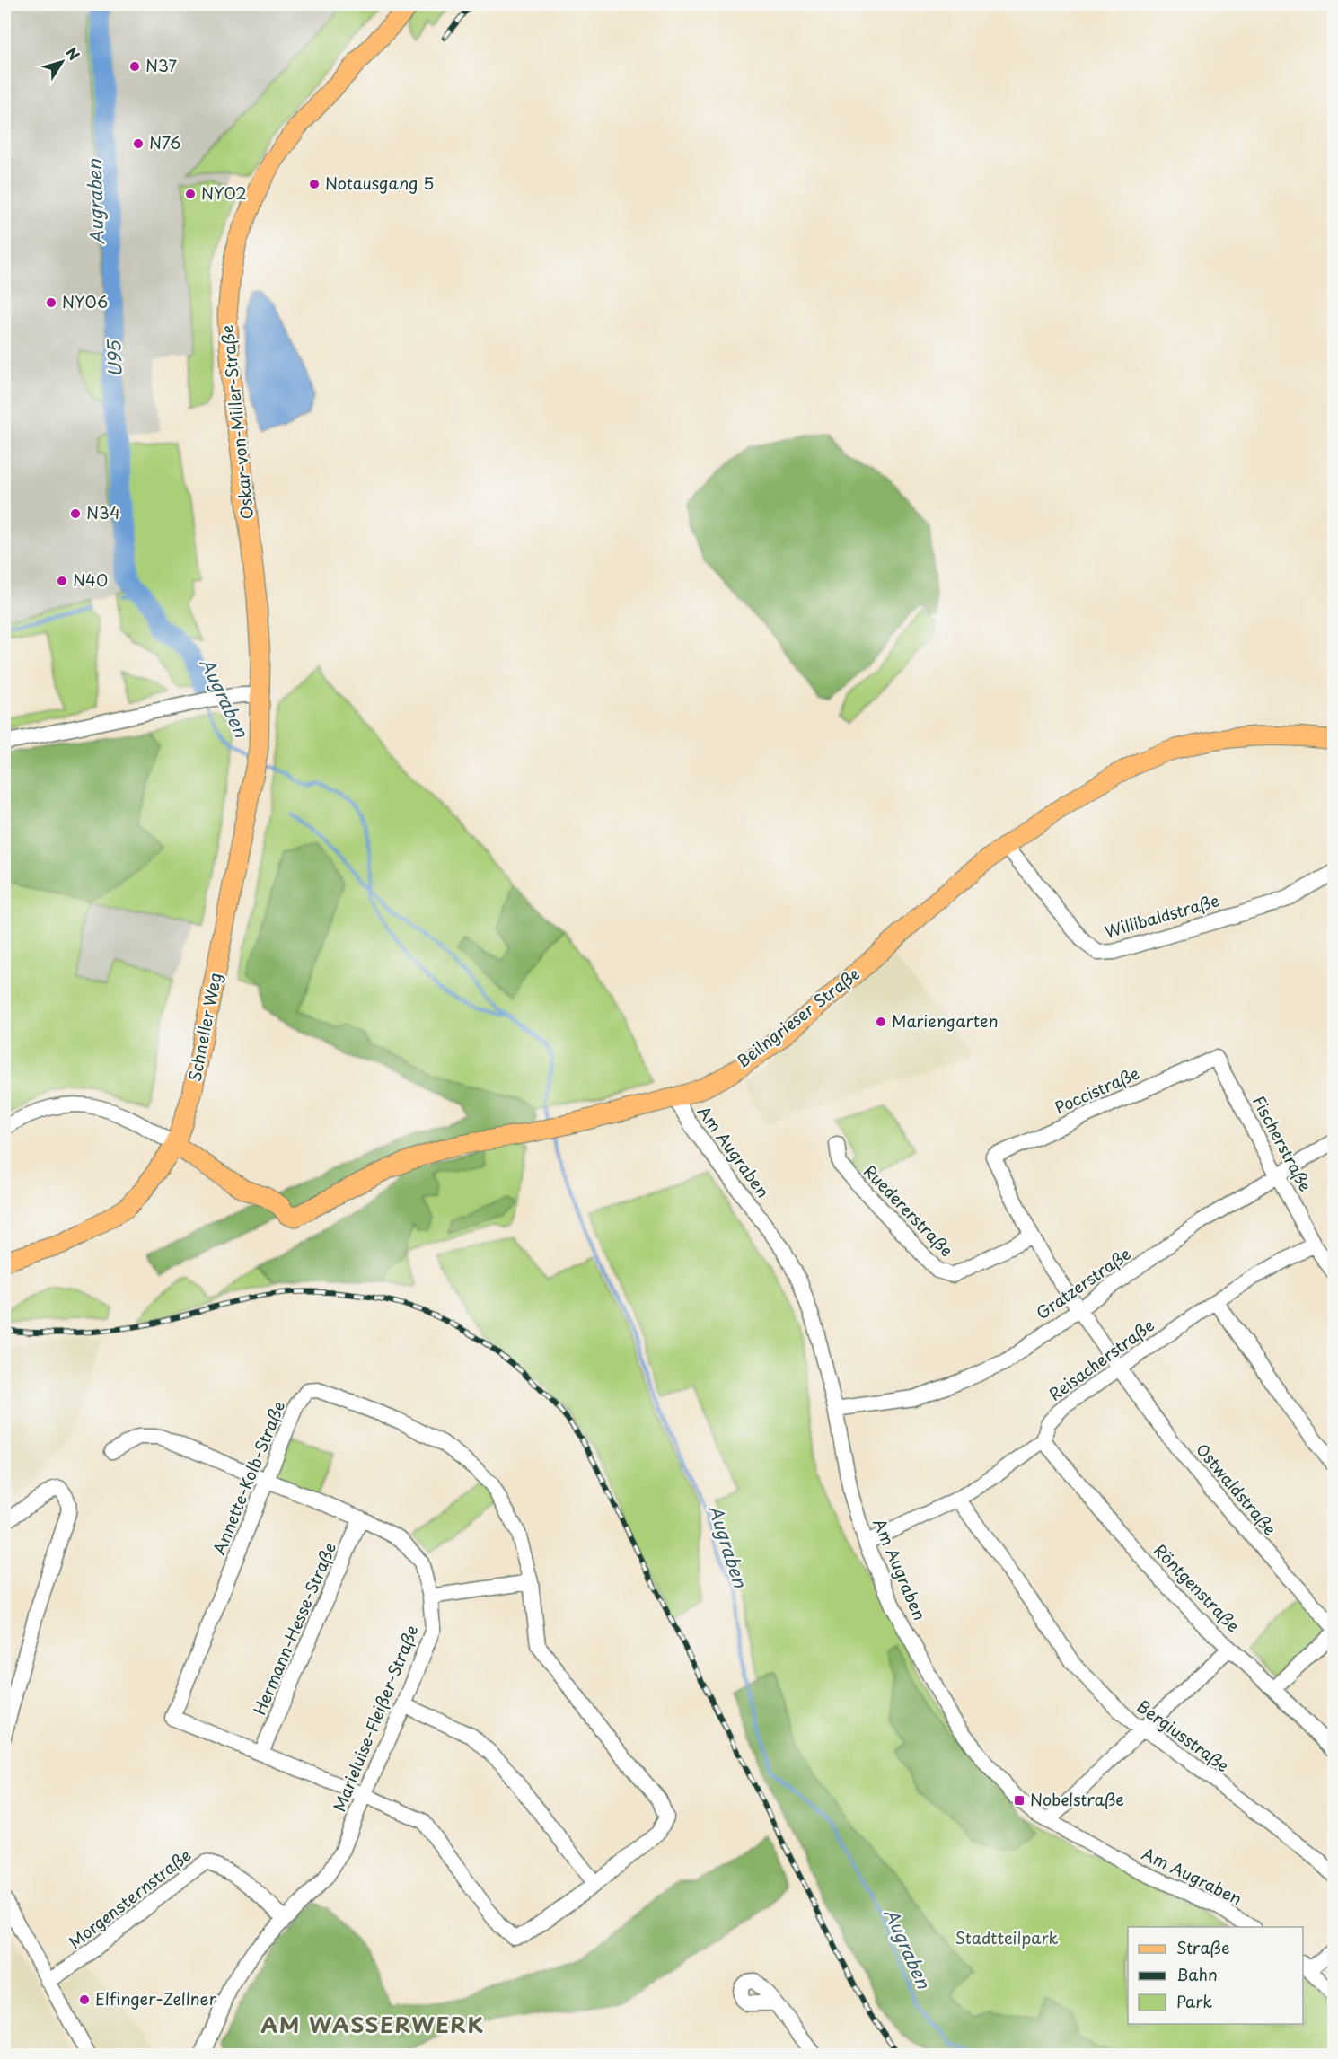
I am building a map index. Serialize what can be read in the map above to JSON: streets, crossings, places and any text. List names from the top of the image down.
{
  "streets": {
    "main road": ["Oskar-von-Miller-Straße", "Beilngrieser Straße", "Schneller Weg"],
    "street": [
      "Willibaldstraße",
      "Poccistraße",
      "Fischerstraße",
      "Am Augraben",
      "Ruedererstraße",
      "Gratzerstraße",
      "Reisacherstraße",
      "Annette-Kolb-Straße",
      "Ostwaldstraße",
      "Röntgenstraße",
      "Hermann-Hesse-Straße",
      "Marieluise-Fleißer-Straße",
      "Bergiusstraße",
      "Morgensternstraße"
    ]
  },
  "crossings": [
    ["Oskar-von-Miller-Straße", "Schneller Weg"],
    ["Willibaldstraße", "Beilngrieser Straße"],
    ["Beilngrieser Straße", "Schneller Weg"],
    ["Beilngrieser Straße", "Am Augraben"],
    ["Poccistraße", "Fischerstraße"],
    ["Poccistraße", "Ostwaldstraße"],
    ["Fischerstraße", "Gratzerstraße"],
    ["Fischerstraße", "Reisacherstraße"],
    ["Am Augraben", "Gratzerstraße"],
    ["Am Augraben", "Reisacherstraße"],
    ["Ruedererstraße", "Ostwaldstraße"],
    ["Gratzerstraße", "Ostwaldstraße"],
    ["Reisacherstraße", "Ostwaldstraße"],
    ["Reisacherstraße", "Röntgenstraße"],
    ["Reisacherstraße", "Bergiusstraße"],
    ["Annette-Kolb-Straße", "Hermann-Hesse-Straße"],
    ["Annette-Kolb-Straße", "Marieluise-Fleißer-Straße"],
    ["Hermann-Hesse-Straße", "Marieluise-Fleißer-Straße"],
    ["Marieluise-Fleißer-Straße", "Morgensternstraße"]
  ],
  "districts": ["AM WASSERWERK"],
  "water": ["Augraben", "U95"],
  "parks": ["Stadtteilpark"],
  "places": {
    "other": [
      "N37",
      "N76",
      "Notausgang 5",
      "NY02",
      "NY06",
      "N34",
      "N40",
      "Mariengarten",
      "Elfinger-Zellner"
    ],
    "transit": ["Nobelstraße"]
  },
  "legend": ["Straße", "Bahn", "Park"],
  "north": "top right"
}
